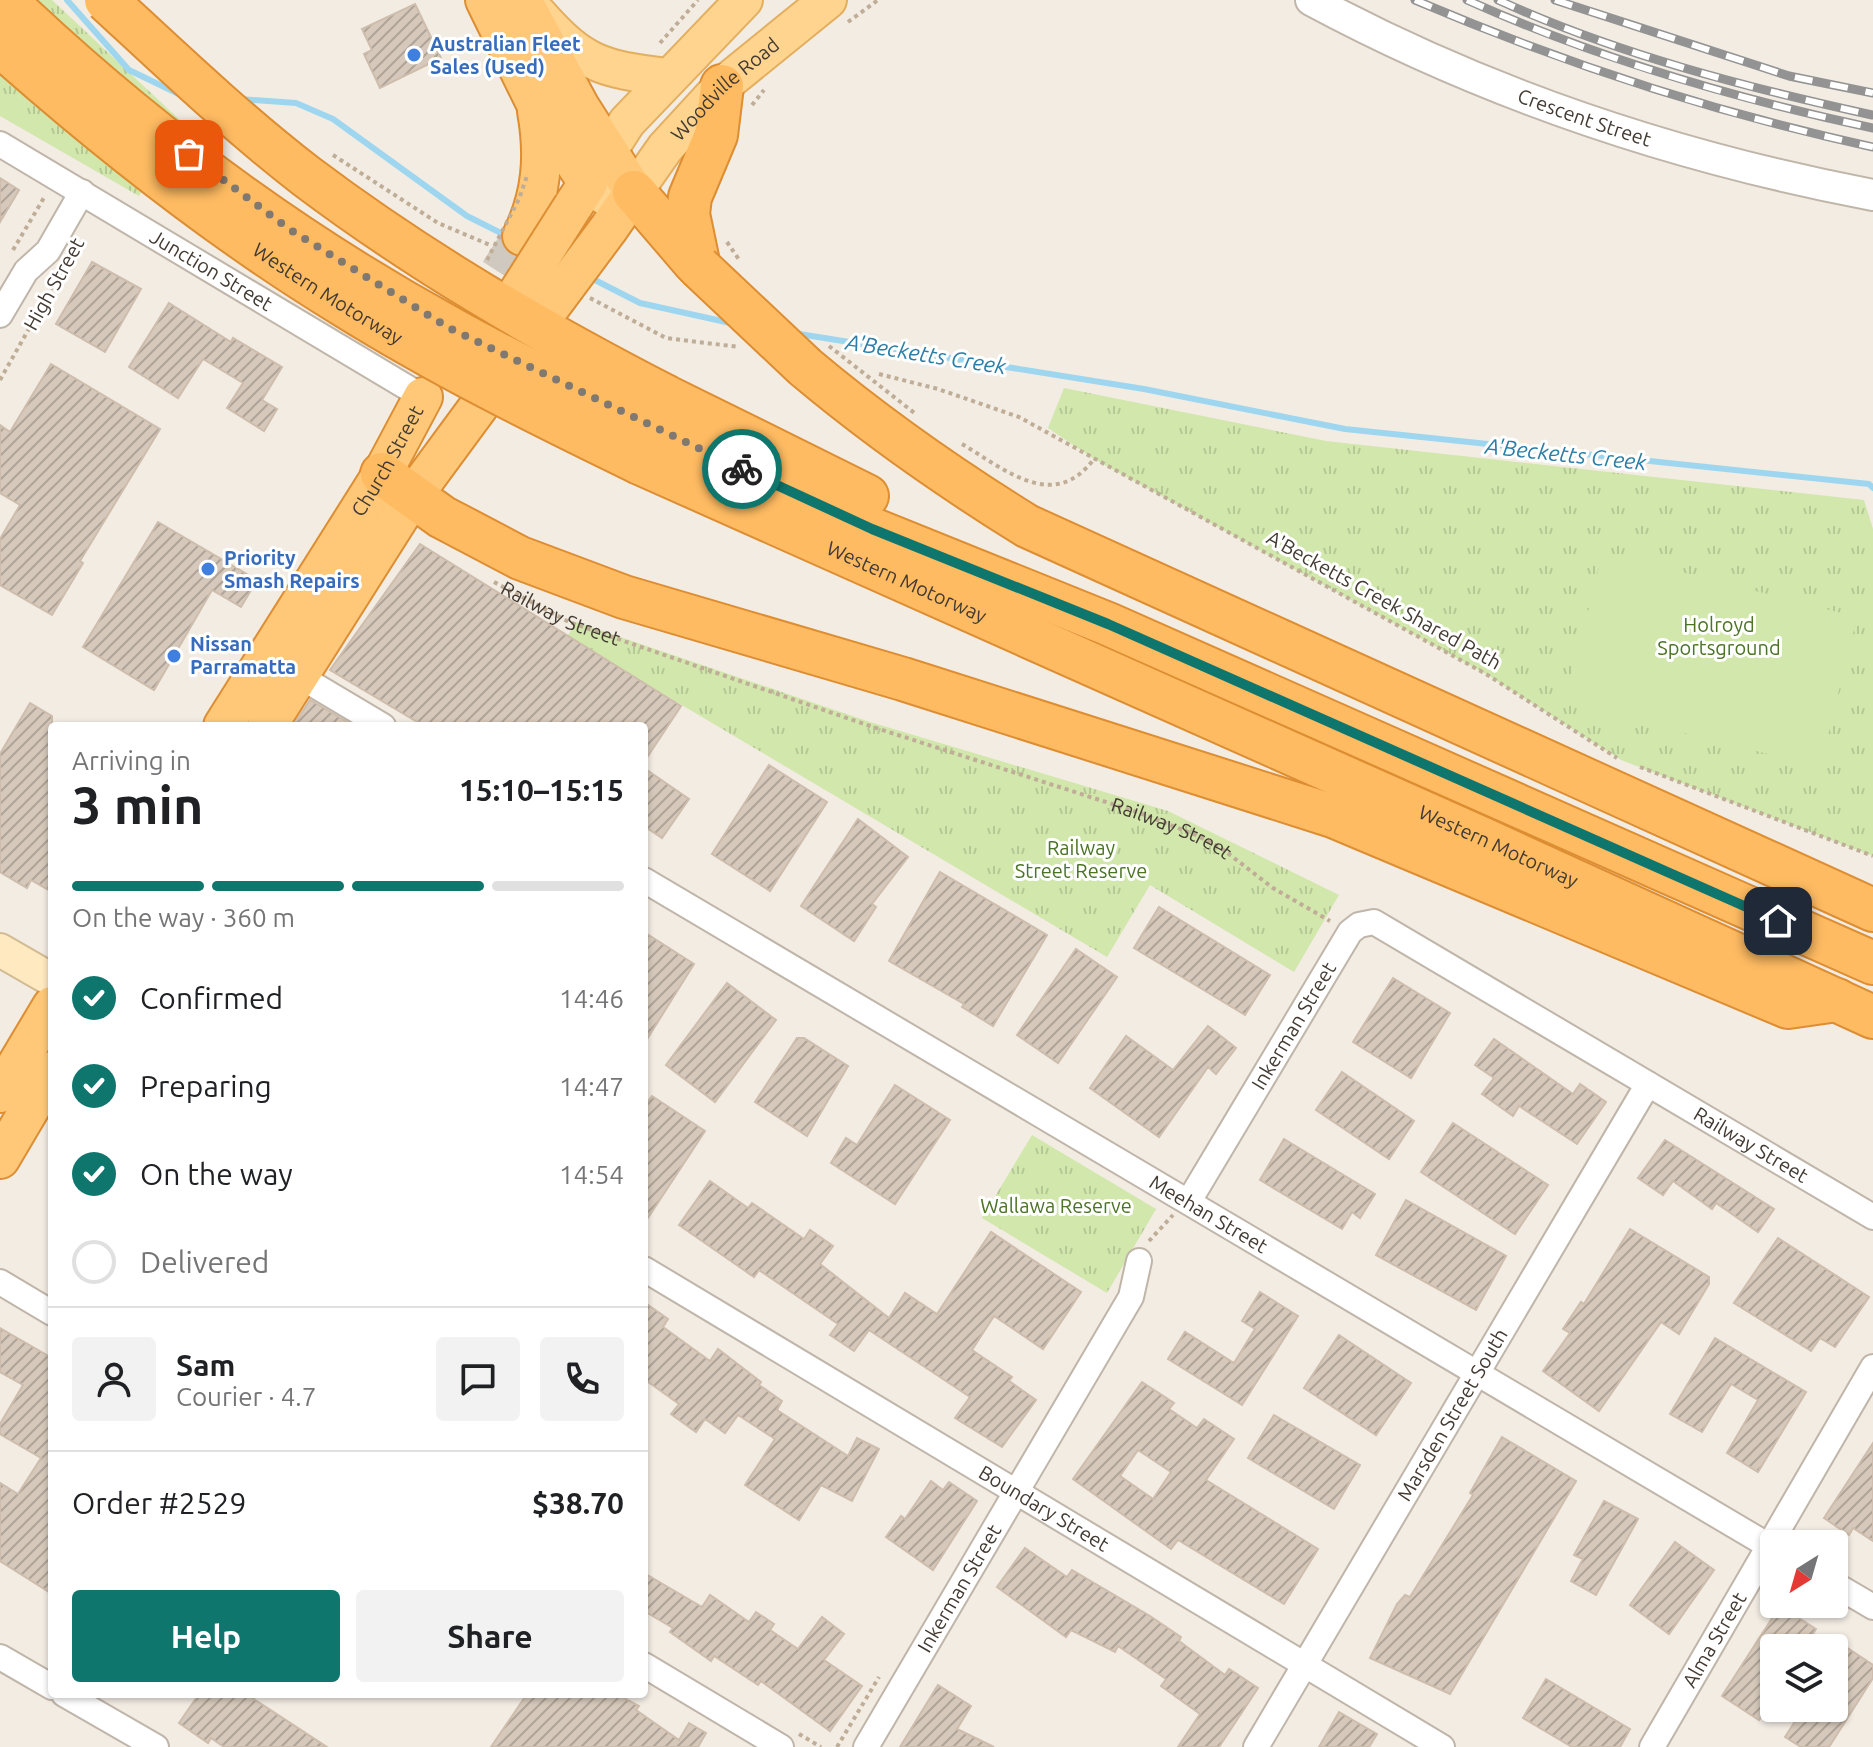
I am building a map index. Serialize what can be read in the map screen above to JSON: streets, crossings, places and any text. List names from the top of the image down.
{
  "streets": {
    "highway": ["Western Motorway", "Church Street"],
    "main road": ["Woodville Road"],
    "street": [
      "Crescent Street",
      "Junction Street",
      "High Street",
      "Railway Street",
      "Inkerman Street",
      "Meehan Street",
      "Marsden Street South",
      "Boundary Street",
      "Alma Street"
    ],
    "path": ["A'Becketts Creek Shared Path"]
  },
  "crossings": [
    ["Junction Street", "High Street"],
    ["Junction Street", "Church Street"],
    ["Railway Street", "Inkerman Street"],
    ["Railway Street", "Marsden Street South"],
    ["Inkerman Street", "Meehan Street"],
    ["Inkerman Street", "Boundary Street"],
    ["Meehan Street", "Marsden Street South"],
    ["Marsden Street South", "Boundary Street"]
  ],
  "water": ["A'Becketts Creek"],
  "parks": ["Holroyd Sportsground", "Railway Street Reserve", "Wallawa Reserve"],
  "places": ["Australian Fleet Sales (Used)", "Priority Smash Repairs", "Nissan Parramatta"],
  "north": "bottom left",
  "page": {
    "heading": ["3 min", "Arriving in", "15:10–15:15"],
    "panel": [
      "Sam",
      "Courier · 4.7",
      "Order #2529",
      "$38.70"
    ],
    "bar": "On the way · 360 m",
    "list": [
      ["Confirmed", "14:46"],
      ["Preparing", "14:47"],
      ["On the way", "14:54"],
      "Delivered"
    ],
    "buttons": ["Help", "Share"]
  }
}
